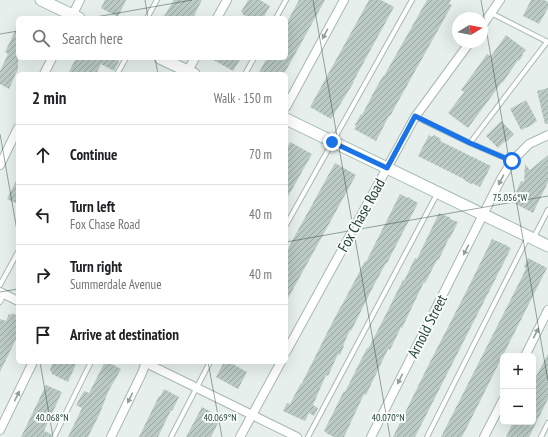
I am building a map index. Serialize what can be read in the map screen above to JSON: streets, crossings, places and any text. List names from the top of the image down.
{
  "streets": {
    "street": ["Fox Chase Road", "Arnold Street"]
  },
  "one_way": ["Arnold Street"],
  "north": "right",
  "page": {
    "search": "Search here",
    "heading": ["2 min", "Walk · 150 m"],
    "list": [
      ["Continue", "70 m"],
      ["Turn left", "Fox Chase Road", "40 m"],
      ["Turn right", "Summerdale Avenue", "40 m"],
      "Arrive at destination"
    ],
    "map_buttons": ["+", "−"]
  },
  "coordinates": [
    "75.056°W",
    "40.068°N",
    "40.069°N",
    "40.070°N"
  ]
}
